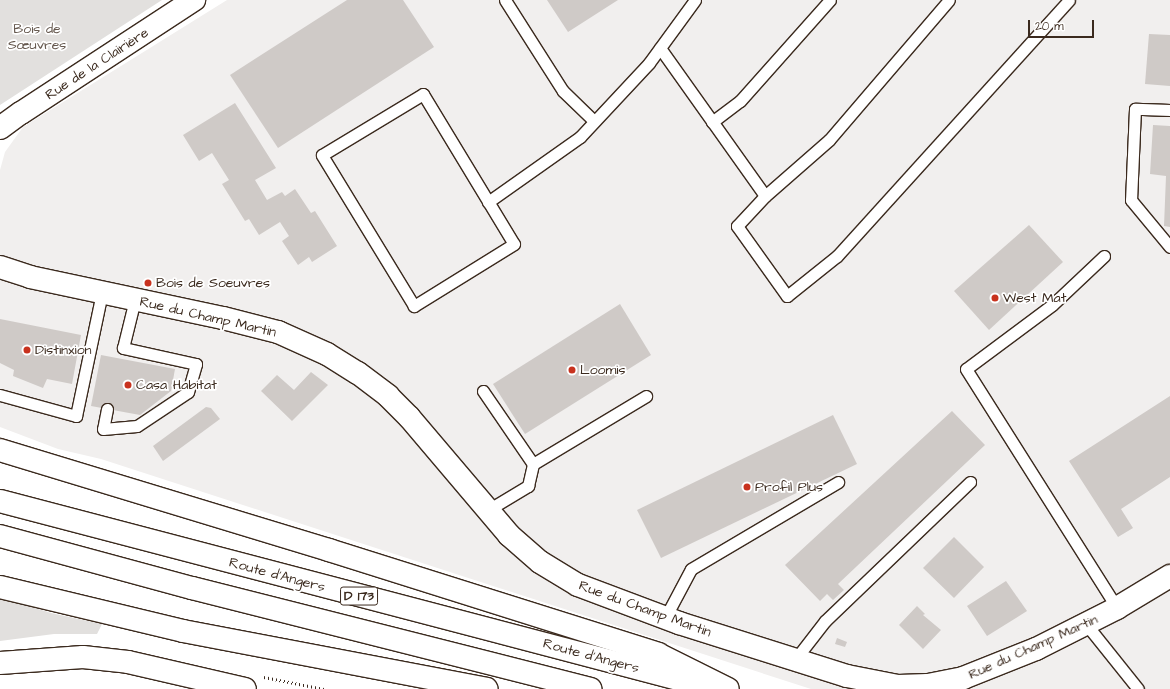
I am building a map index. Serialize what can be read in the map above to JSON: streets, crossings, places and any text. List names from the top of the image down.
{
  "streets": {
    "main road": [
      "Rue de la Clairière",
      "Rue du Champ Martin",
      "Route d'Angers",
      "D 173"
    ]
  },
  "parks": ["Bois de Sœuvres"],
  "places": [
    "Bois de Soeuvres",
    "West Mat",
    "Distinxion",
    "Loomis",
    "Casa Habitat",
    "Profil Plus"
  ],
  "scale_bar": "20 m"
}
